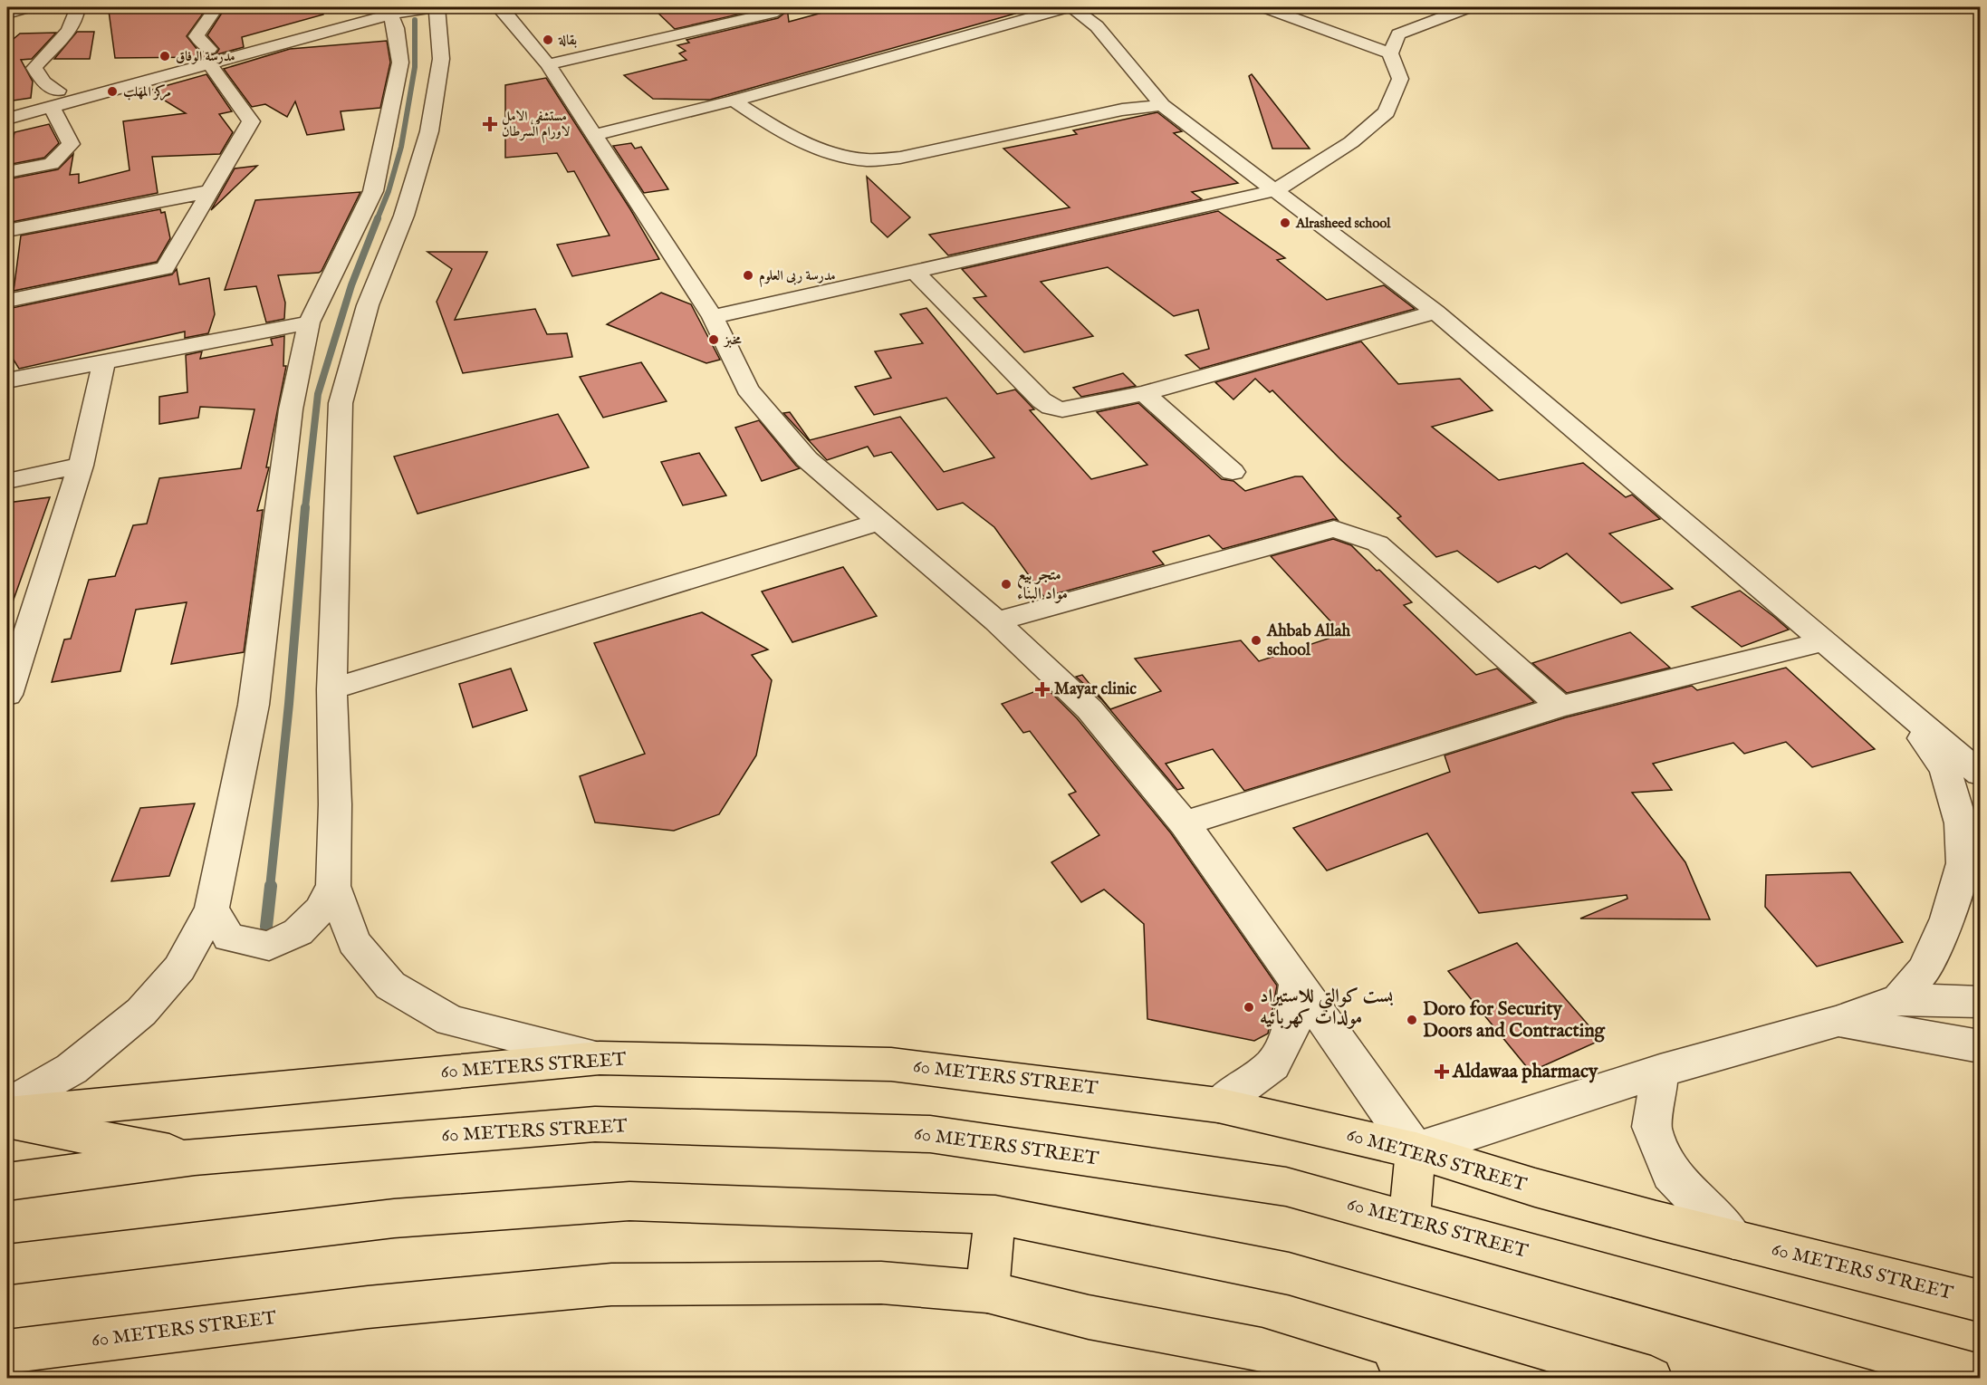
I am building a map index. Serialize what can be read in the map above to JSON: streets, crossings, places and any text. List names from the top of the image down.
{
  "streets": {
    "main road": ["60 METERS STREET"]
  },
  "places": {
    "other": [
      "بقالة",
      "مدرسة الوفاق",
      "مركز المهلب",
      "Alrasheed school",
      "مدرسة ربى العلوم",
      "مخبز",
      "متجر بيع مواد البناء",
      "Ahbab Allah school",
      "بست كوالتي للاستيراد مولدات كهربائيه",
      "Doro for Security Doors and Contracting"
    ],
    "health": ["مستشفى الامل لاورام السرطان", "Mayar clinic", "Aldawaa pharmacy"]
  }
}
